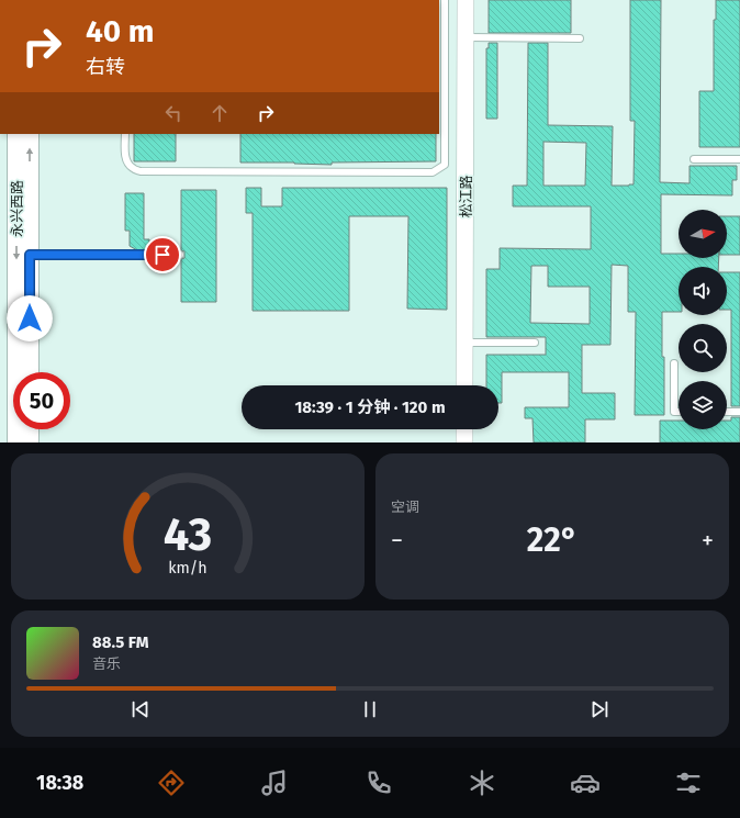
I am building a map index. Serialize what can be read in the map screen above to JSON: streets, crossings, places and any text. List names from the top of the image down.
{
  "streets": {
    "main road": ["永兴西路"],
    "street": ["松江路"]
  },
  "north": "right",
  "page": {
    "turn": ["40 m", "右转"],
    "limit": "50",
    "trip": "18:39 · 1 分钟 · 120 m",
    "tile": "空调",
    "heat": ["−", "22°", "+"],
    "song": ["88.5 FM", "音乐"],
    "tabs": "18:38",
    "gauge": ["43", "km/h"]
  }
}
